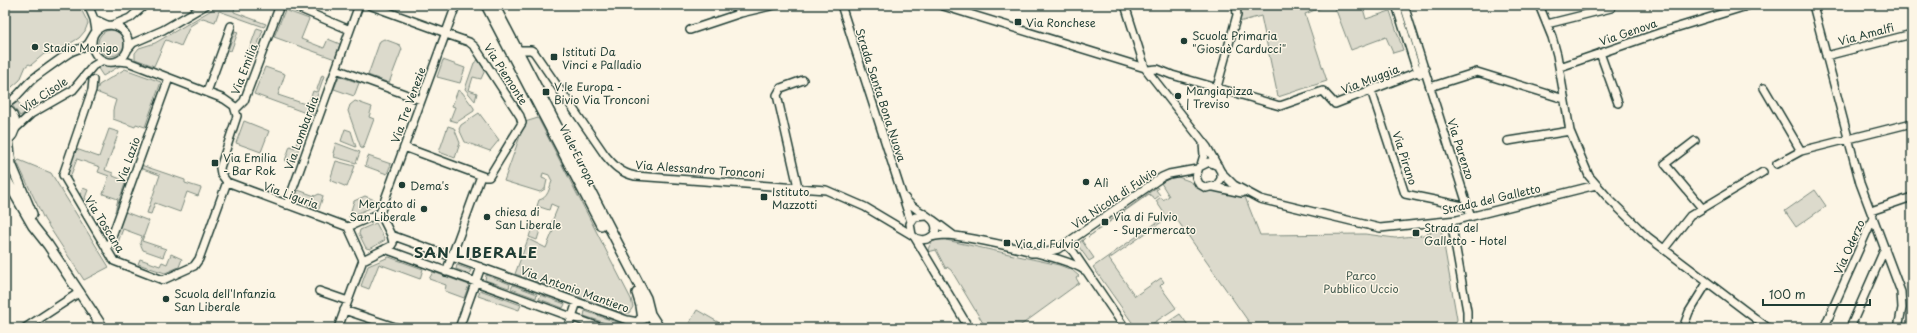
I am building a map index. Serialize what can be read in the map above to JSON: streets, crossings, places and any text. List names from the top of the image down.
{
  "streets": {
    "main road": ["Viale Europa"],
    "street": [
      "Via Genova",
      "Via Amalfi",
      "Via Emilia",
      "Via Piemonte",
      "Via Muggia",
      "Via Cisole",
      "Strada Santa Bona Nuova",
      "Via Tre Venezie",
      "Via Lombardia",
      "Via Parenzo",
      "Via Pirano",
      "Via Lazio",
      "Via Alessandro Tronconi",
      "Via Liguria",
      "Via Nicola di Fulvio",
      "Strada del Galletto",
      "Via Toscana",
      "Via Oderzo",
      "Via Antonio Mantiero"
    ]
  },
  "crossings": [
    ["Via Amalfi", "Via Oderzo"],
    ["Via Emilia", "Via Liguria"],
    ["Via Emilia", "Via Toscana"],
    ["Via Piemonte", "Via Tre Venezie"],
    ["Via Muggia", "Via Parenzo"],
    ["Via Muggia", "Via Pirano"],
    ["Via Cisole", "Via Toscana"],
    ["Strada Santa Bona Nuova", "Via Alessandro Tronconi"],
    ["Via Lombardia", "Via Liguria"],
    ["Via Parenzo", "Via Pirano"],
    ["Via Parenzo", "Strada del Galletto"],
    ["Viale Europa", "Via Alessandro Tronconi"],
    ["Viale Europa", "Via Antonio Mantiero"],
    ["Via Lazio", "Via Toscana"],
    ["Via Liguria", "Via Toscana"],
    ["Via Nicola di Fulvio", "Strada del Galletto"]
  ],
  "districts": ["SAN LIBERALE"],
  "parks": ["Parco Pubblico Uccio"],
  "places": {
    "transit": [
      "Via Ronchese",
      "Istituti Da Vinci e Palladio",
      "V.le Europa - Bivio Via Tronconi",
      "Via Emilia - Bar Rok",
      "Istituto Mazzotti",
      "Via di Fulvio - Supermercato",
      "Strada del Galletto - Hotel",
      "Via di Fulvio"
    ],
    "other": [
      "Scuola Primaria \"Giosuè Carducci\"",
      "Stadio Monigo",
      "Mangiapizza | Treviso",
      "Alì",
      "Dema's",
      "Mercato di San Liberale",
      "chiesa di San Liberale",
      "Scuola dell'Infanzia San Liberale"
    ]
  },
  "scale_bar": "100 m"
}
